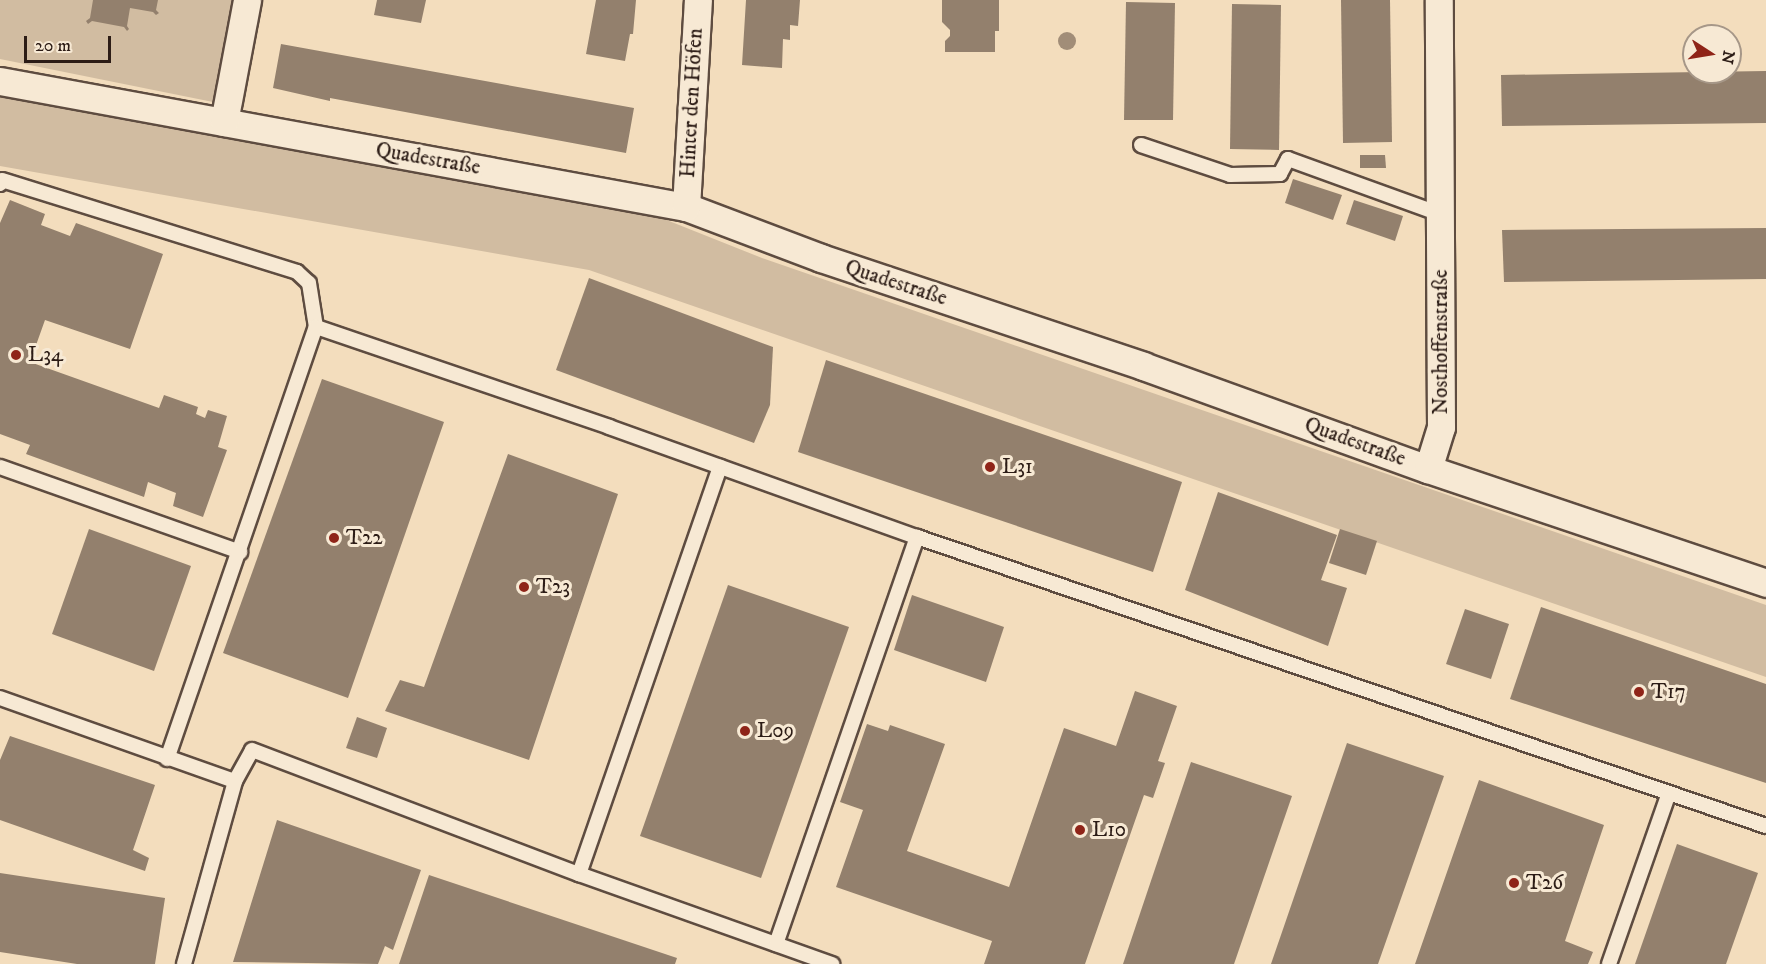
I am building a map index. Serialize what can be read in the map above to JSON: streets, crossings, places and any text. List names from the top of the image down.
{
  "streets": {
    "street": ["Hinter den Höfen", "Quadestraße", "Nosthoffenstraße"]
  },
  "crossings": [
    ["Hinter den Höfen", "Quadestraße"],
    ["Quadestraße", "Nosthoffenstraße"]
  ],
  "places": [
    "L34",
    "L31",
    "T22",
    "T23",
    "T17",
    "L09",
    "L10",
    "T26"
  ],
  "scale_bar": "20 m",
  "north": "right"
}
